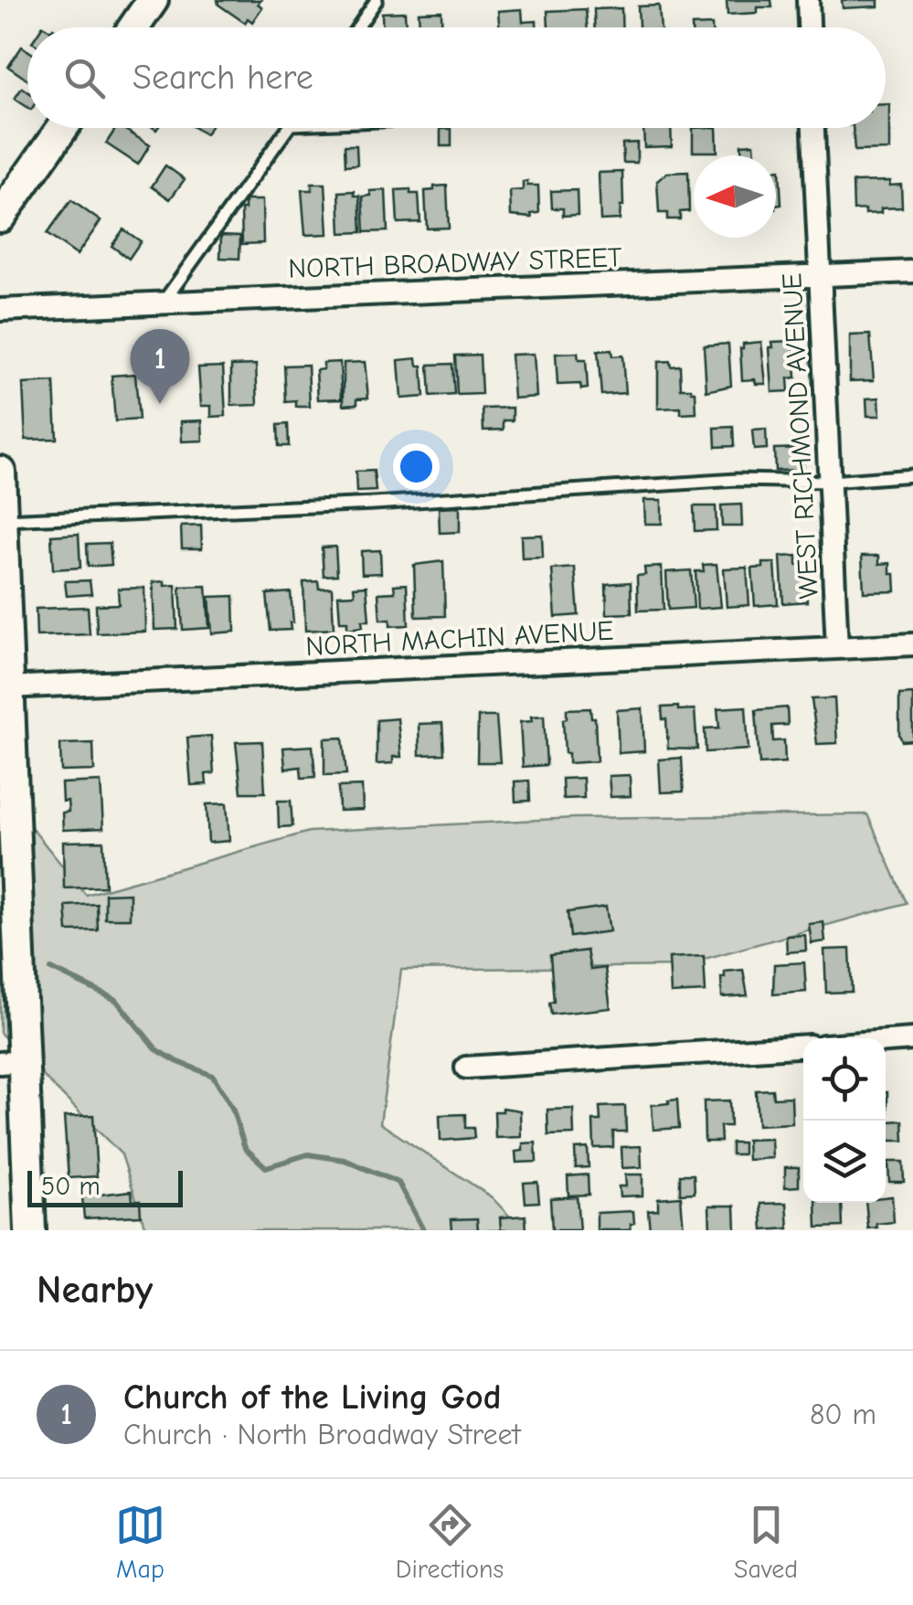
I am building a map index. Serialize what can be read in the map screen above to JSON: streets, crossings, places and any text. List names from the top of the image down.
{
  "streets": {
    "street": ["NORTH BROADWAY STREET", "WEST RICHMOND AVENUE", "NORTH MACHIN AVENUE"]
  },
  "crossings": [
    ["NORTH BROADWAY STREET", "WEST RICHMOND AVENUE"],
    ["WEST RICHMOND AVENUE", "NORTH MACHIN AVENUE"]
  ],
  "scale_bar": "50 m",
  "north": "left",
  "page": {
    "search": "Search here",
    "pins": "1",
    "scale": "50 m",
    "heading": "Nearby",
    "list": [
      {
        "mark": "1",
        "name": "Church of the Living God",
        "note": "Church · North Broadway Street",
        "value": "80 m"
      }
    ],
    "nav": ["Map", "Directions", "Saved"]
  }
}
